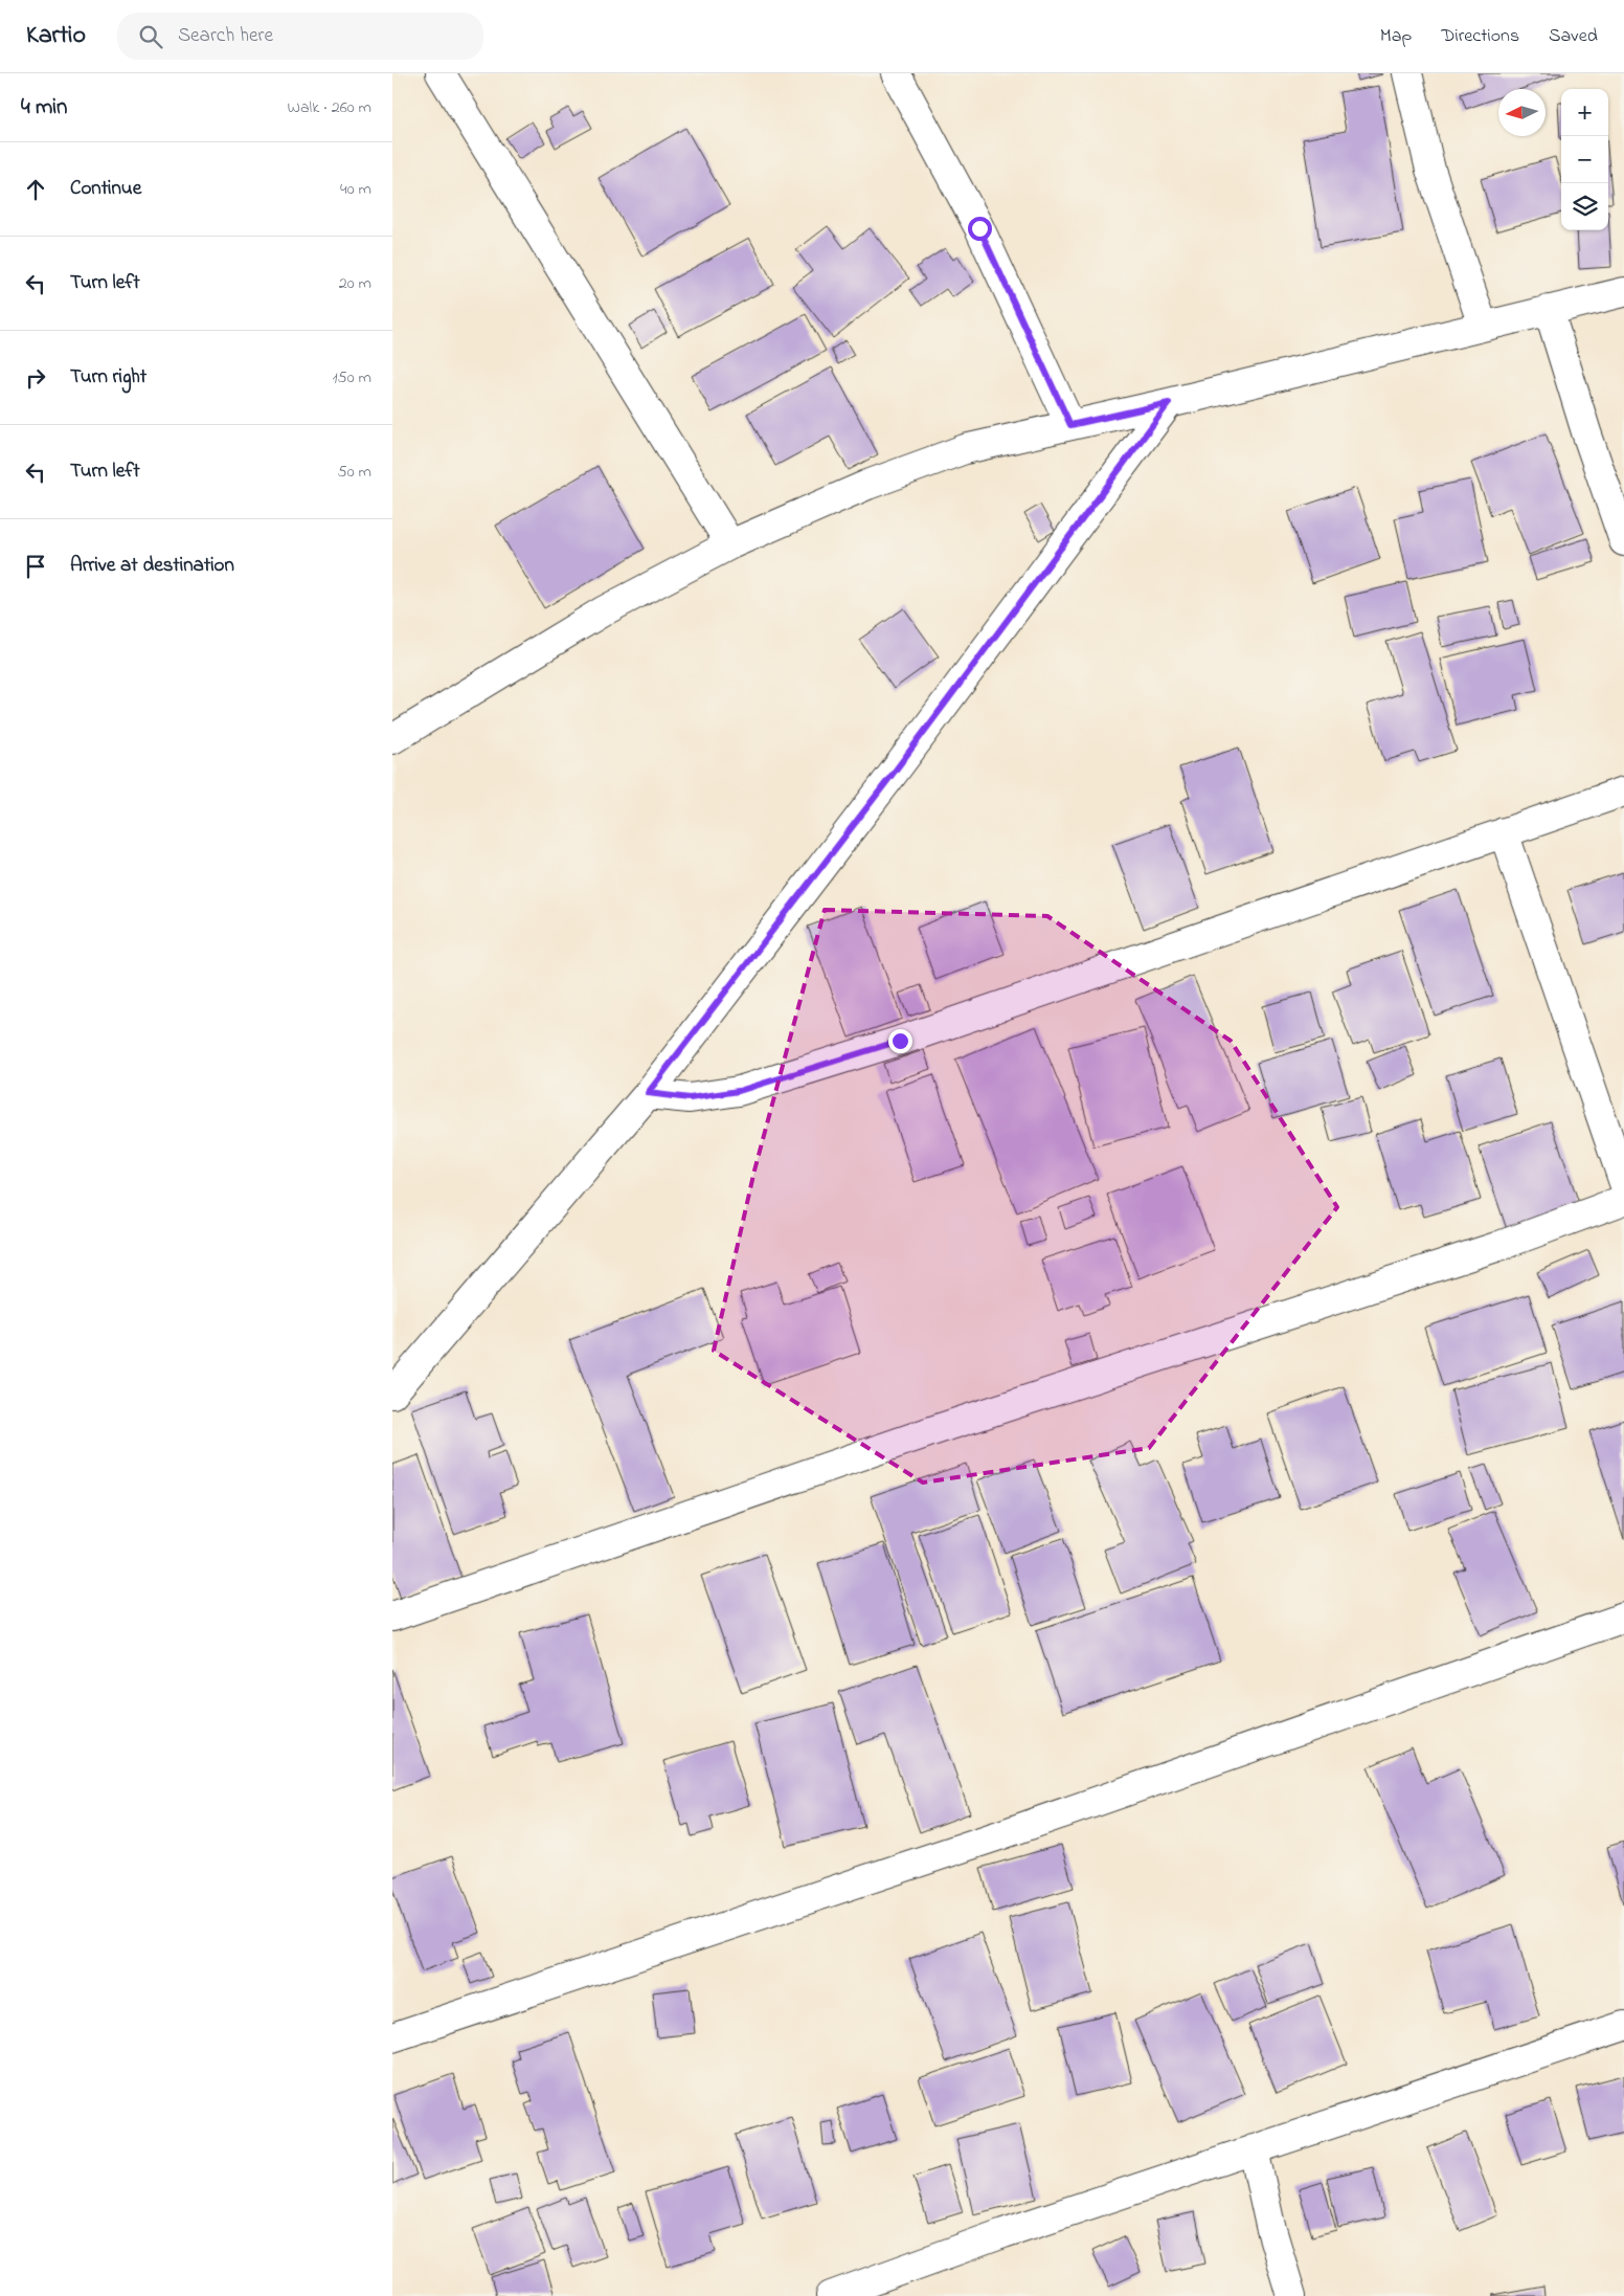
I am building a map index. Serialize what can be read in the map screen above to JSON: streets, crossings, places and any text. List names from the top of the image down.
{
  "north": "left",
  "page": {
    "header": "Kartio",
    "search": "Search here",
    "nav": ["Map", "Directions", "Saved"],
    "heading": ["4 min", "Walk · 260 m"],
    "map_buttons": ["+", "−"],
    "list": [
      ["Continue", "40 m"],
      ["Turn left", "20 m"],
      ["Turn right", "150 m"],
      ["Turn left", "50 m"],
      "Arrive at destination"
    ]
  }
}
